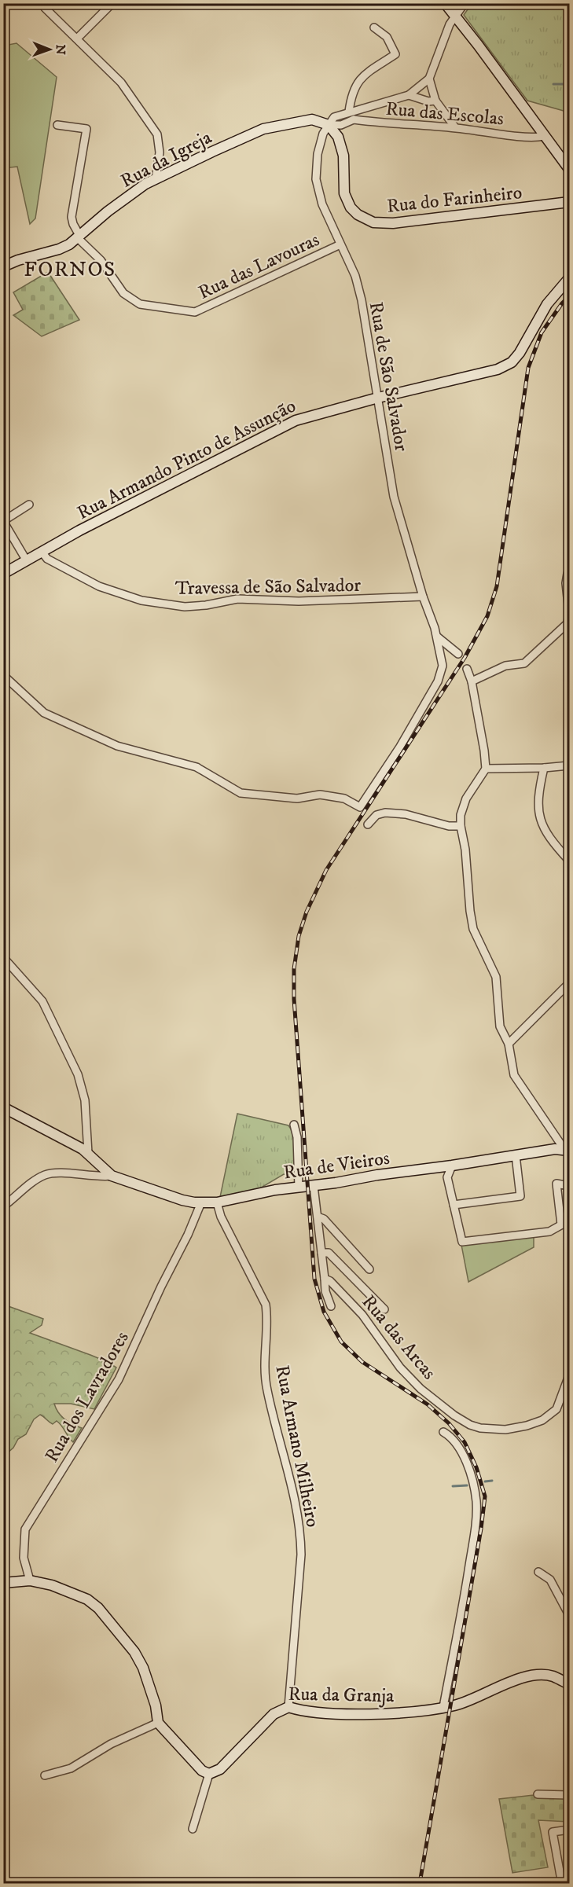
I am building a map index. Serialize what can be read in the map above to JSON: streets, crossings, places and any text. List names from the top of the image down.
{
  "streets": {
    "street": [
      "Rua das Escolas",
      "Rua da Igreja",
      "Rua do Farinheiro",
      "Rua das Lavouras",
      "Rua de São Salvador",
      "Rua Armando Pinto de Assunção",
      "Travessa de São Salvador",
      "Rua de Vieiros",
      "Rua das Arcas",
      "Rua dos Lavradores",
      "Rua Armano Milheiro",
      "Rua da Granja"
    ]
  },
  "crossings": [
    ["Rua da Igreja", "Rua do Farinheiro"],
    ["Rua da Igreja", "Rua das Lavouras"],
    ["Rua da Igreja", "Rua de São Salvador"],
    ["Rua do Farinheiro", "Rua de São Salvador"],
    ["Rua das Lavouras", "Rua de São Salvador"],
    ["Rua de São Salvador", "Rua Armando Pinto de Assunção"],
    ["Rua de São Salvador", "Travessa de São Salvador"],
    ["Rua Armando Pinto de Assunção", "Travessa de São Salvador"],
    ["Rua de Vieiros", "Rua dos Lavradores"],
    ["Rua de Vieiros", "Rua Armano Milheiro"],
    ["Rua Armano Milheiro", "Rua da Granja"]
  ],
  "districts": ["FORNOS"],
  "north": "right"
}
